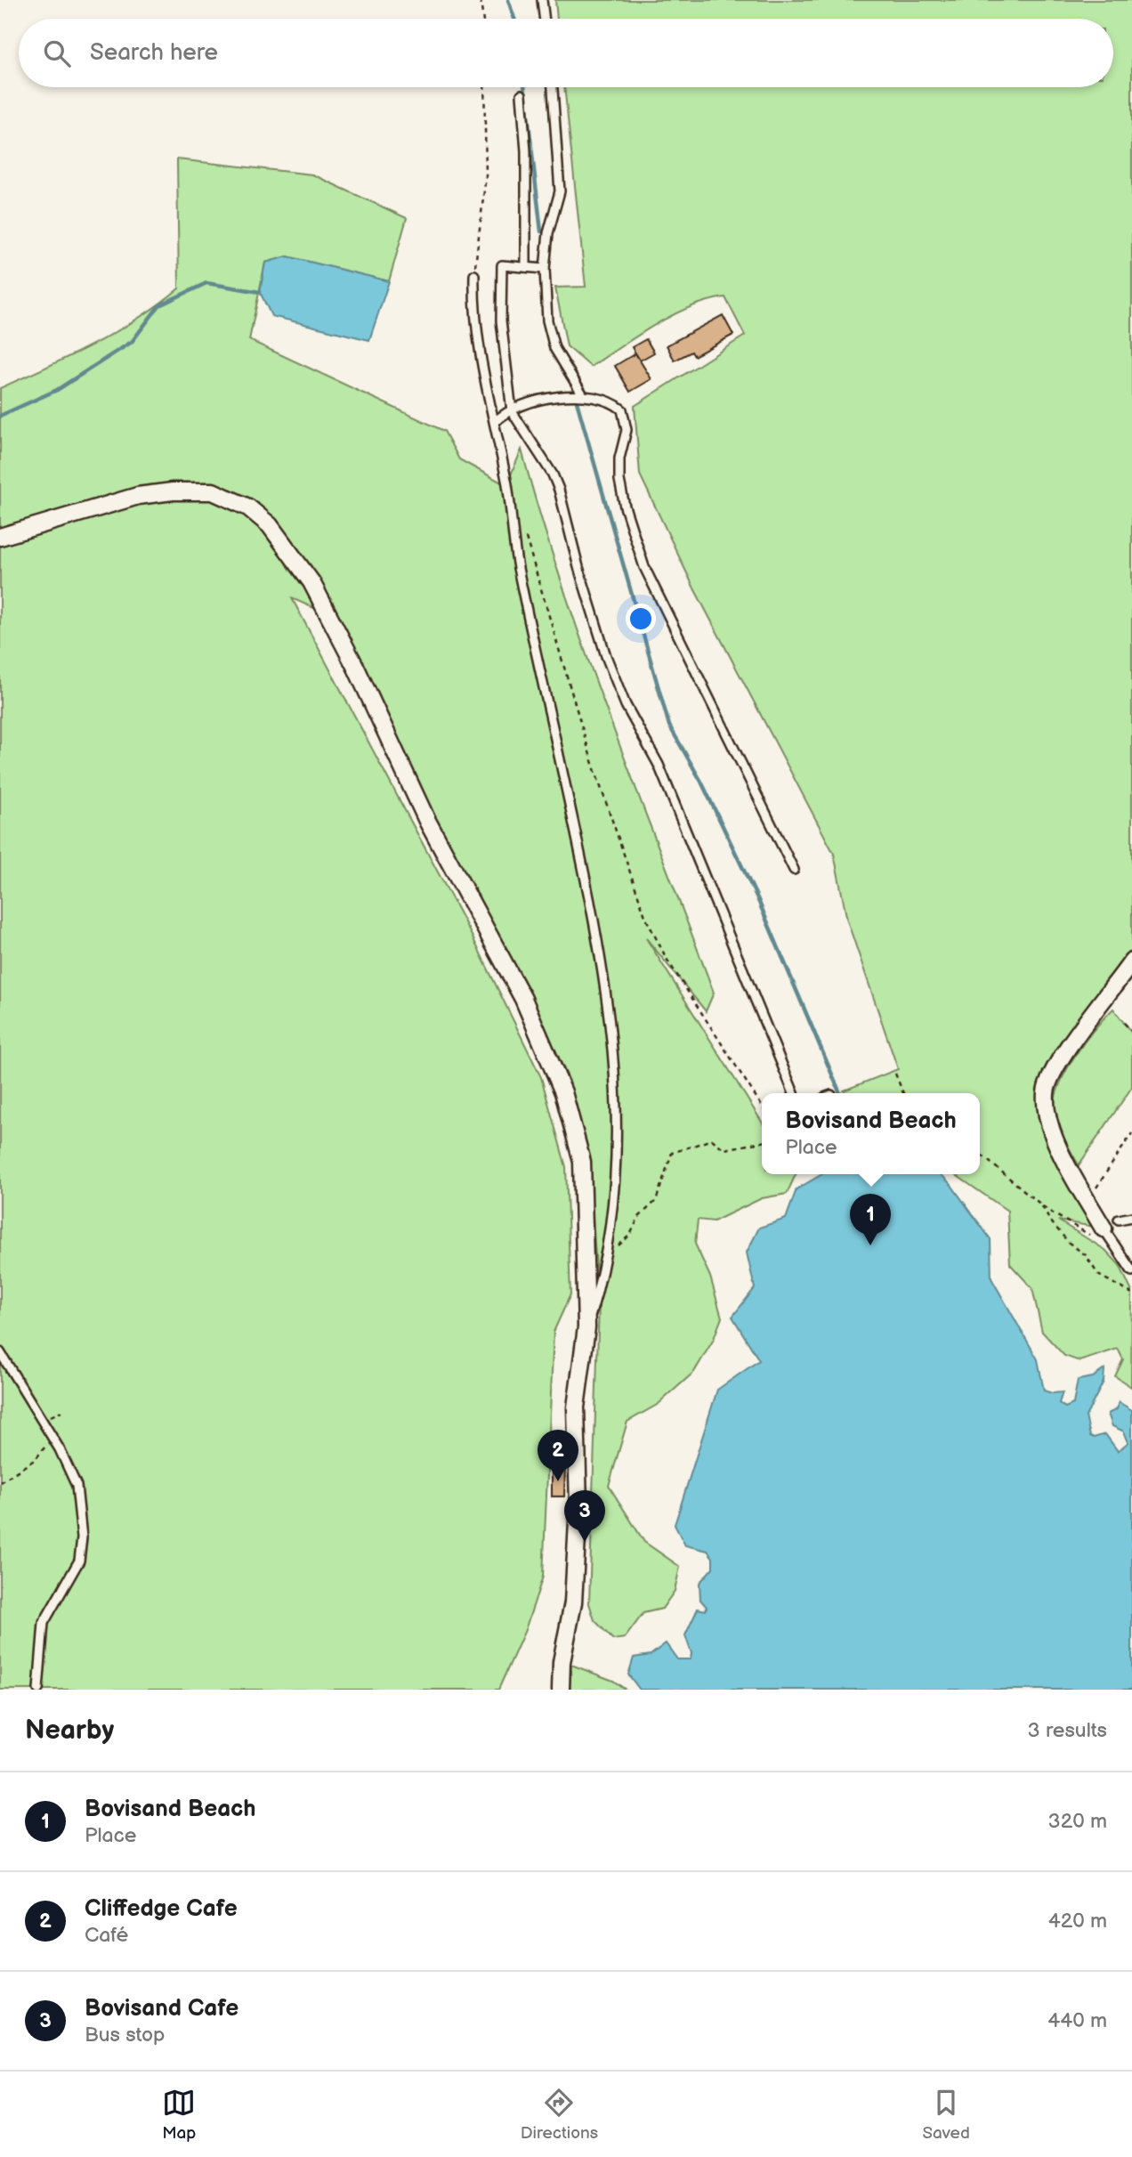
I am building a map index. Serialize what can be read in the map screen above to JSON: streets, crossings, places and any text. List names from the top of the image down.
{
  "page": {
    "search": "Search here",
    "popup": ["Bovisand Beach", "Place"],
    "pins": ["1", "2", "3"],
    "heading": ["Nearby", "3 results"],
    "list": [
      {
        "mark": "1",
        "name": "Bovisand Beach",
        "note": "Place",
        "value": "320 m"
      },
      {
        "mark": "2",
        "name": "Cliffedge Cafe",
        "note": "Café",
        "value": "420 m"
      },
      {
        "mark": "3",
        "name": "Bovisand Cafe",
        "note": "Bus stop",
        "value": "440 m"
      }
    ],
    "nav": ["Map", "Directions", "Saved"]
  }
}
